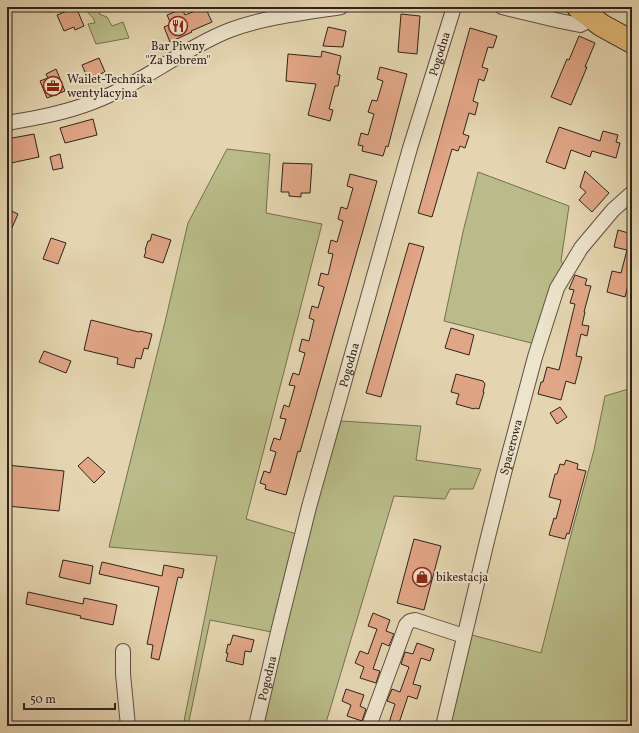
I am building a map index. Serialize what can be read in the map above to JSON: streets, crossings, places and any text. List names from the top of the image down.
{
  "streets": {
    "street": ["Pogodna", "Spacerowa"]
  },
  "places": {
    "restaurant": ["Bar Piwny \"Za Bobrem\""],
    "office": ["Wailet-Technika wentylacyjna"],
    "shop": ["bikestacja"]
  },
  "scale_bar": "50 m"
}
